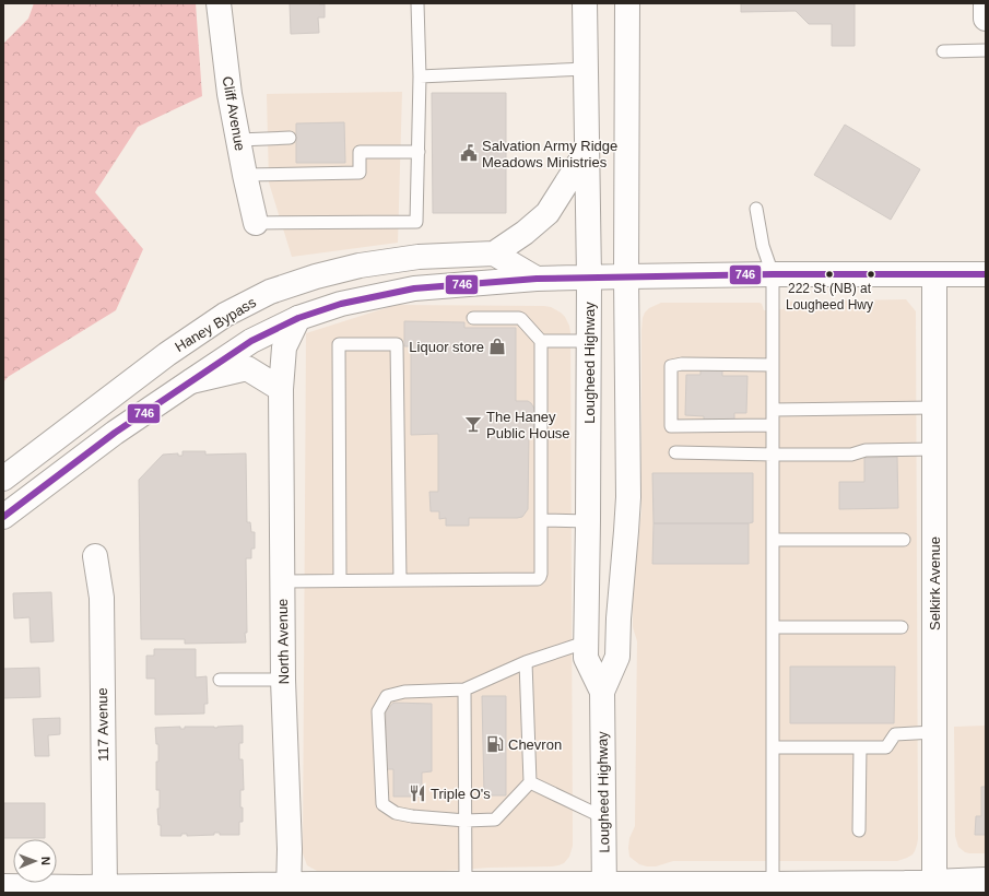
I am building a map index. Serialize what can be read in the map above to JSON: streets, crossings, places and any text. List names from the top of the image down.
{
  "streets": {
    "main road": [
      "Cliff Avenue",
      "Haney Bypass",
      "Lougheed Highway",
      "Selkirk Avenue",
      "North Avenue",
      "117 Avenue"
    ]
  },
  "places": {
    "public building": ["Salvation Army Ridge Meadows Ministries"],
    "other": ["222 St (NB) at Lougheed Hwy"],
    "shop": ["Liquor store"],
    "bar": ["The Haney Public House"],
    "fuel station": ["Chevron"],
    "restaurant": ["Triple O's"]
  },
  "lines": ["transit line 746"],
  "north": "right"
}
